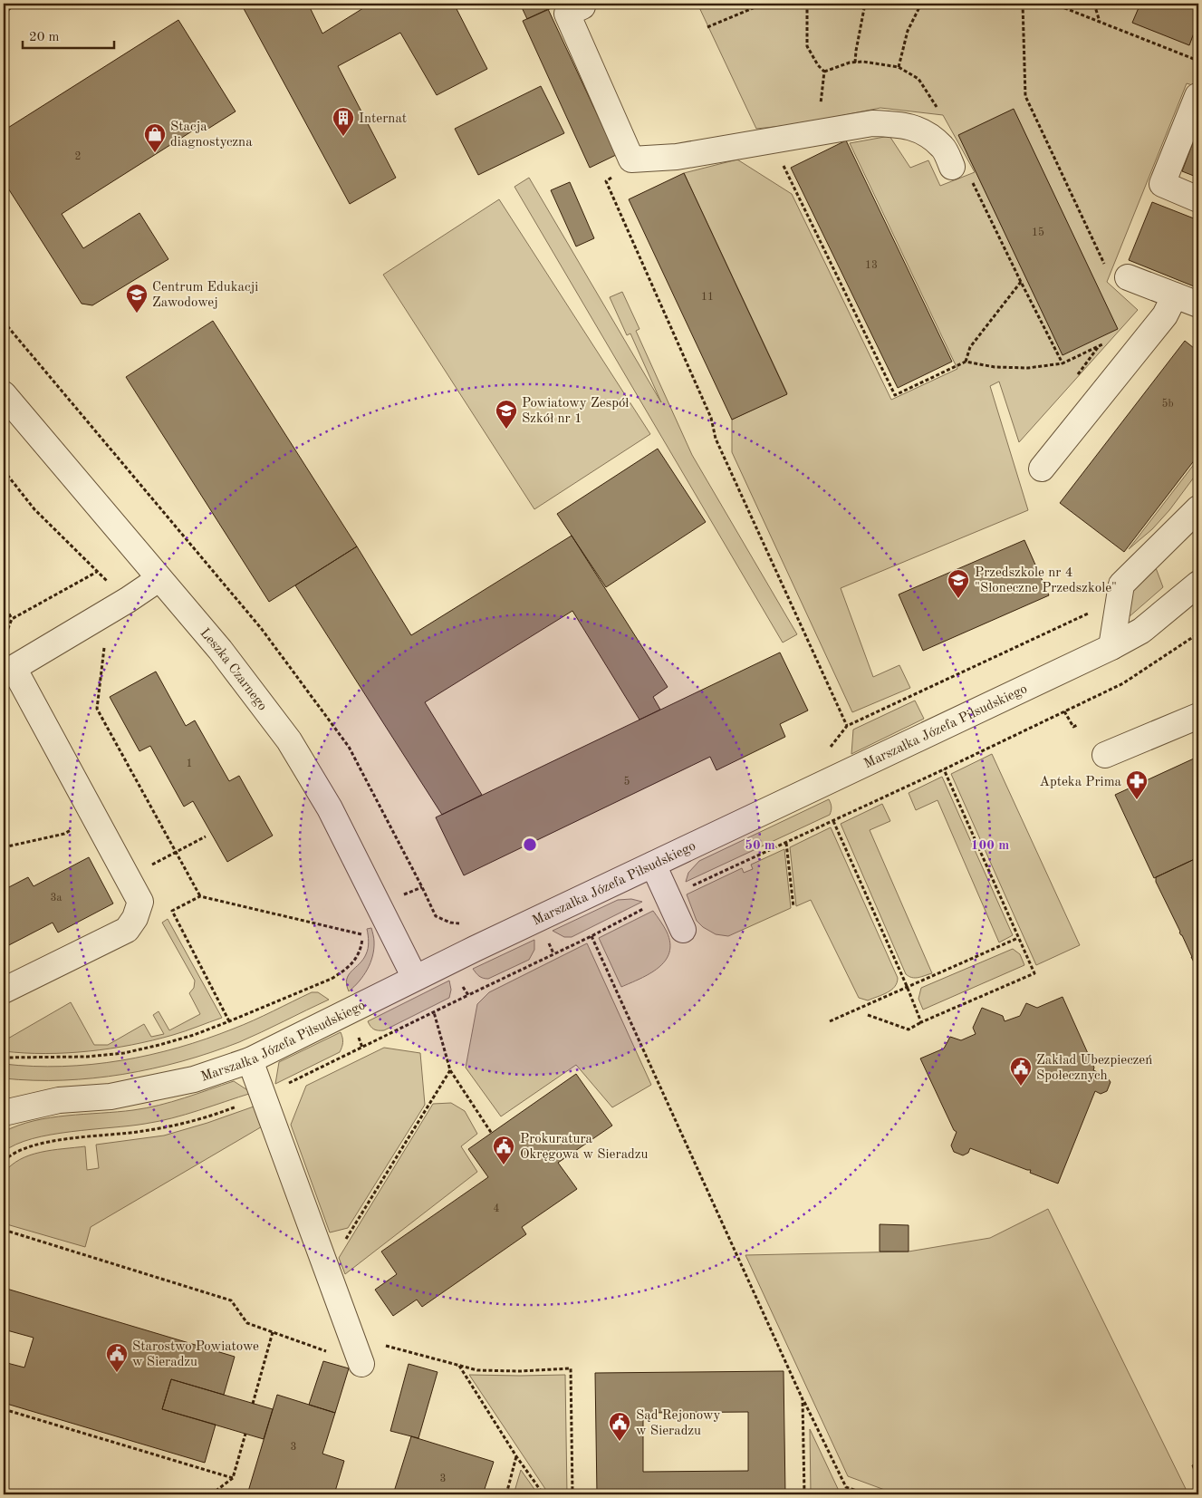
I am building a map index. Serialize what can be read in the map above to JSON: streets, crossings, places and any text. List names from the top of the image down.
{
  "streets": {
    "street": ["Leszka Czarnego", "Marszałka Józefa Piłsudskiego"]
  },
  "crossings": [
    ["Leszka Czarnego", "Marszałka Józefa Piłsudskiego"]
  ],
  "places": {
    "building": ["Internat"],
    "shop": ["Stacja diagnostyczna"],
    "school or university": ["Centrum Edukacji Zawodowej", "Powiatowy Zespół Szkół nr 1", "Przedszkole nr 4 \"Słoneczne Przedszkole\""],
    "pharmacy": ["Apteka Prima"],
    "public building": [
      "Zakład Ubezpieczeń Społecznych",
      "Prokuratura Okręgowa w Sieradzu",
      "Starostwo Powiatowe w Sieradzu",
      "Sąd Rejonowy w Sieradzu"
    ]
  },
  "house_numbers": [
    "2",
    "15",
    "13",
    "11",
    "5b",
    "1",
    "5",
    "3a",
    "4",
    "3",
    "3"
  ],
  "scale_bar": "20 m",
  "rings": ["50 m", "100 m"]
}
